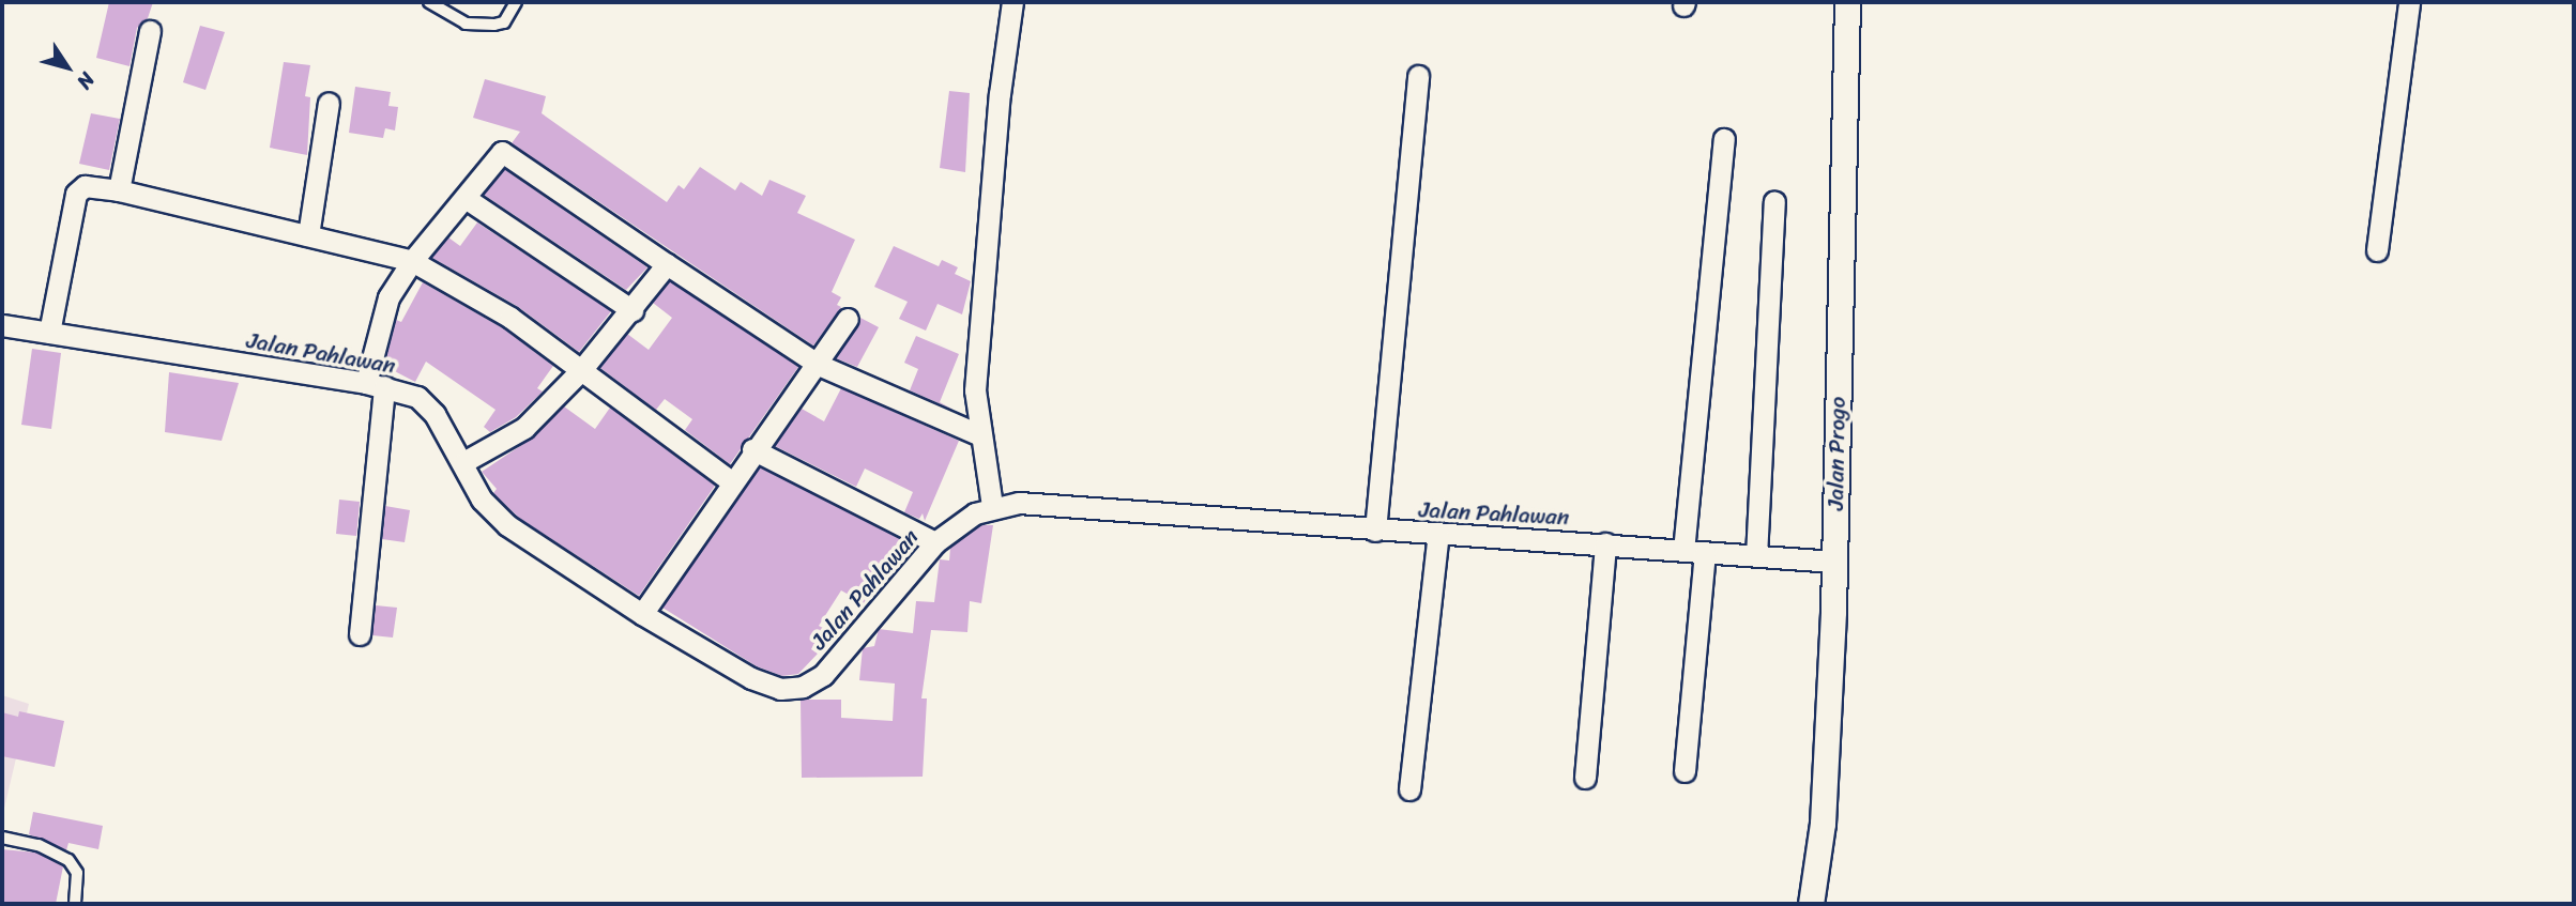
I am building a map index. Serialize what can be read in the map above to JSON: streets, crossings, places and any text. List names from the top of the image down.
{
  "streets": {
    "street": ["Jalan Pahlawan", "Jalan Progo"]
  },
  "crossings": [
    ["Jalan Pahlawan", "Jalan Progo"]
  ],
  "north": "bottom right"
}
